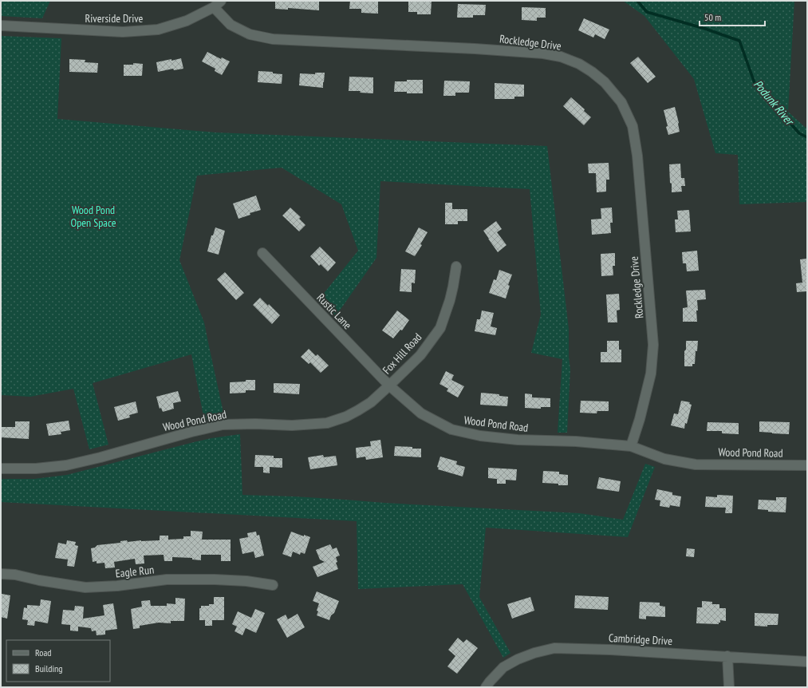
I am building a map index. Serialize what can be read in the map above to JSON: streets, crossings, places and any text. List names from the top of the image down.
{
  "streets": {
    "street": [
      "Riverside Drive",
      "Rockledge Drive",
      "Rustic Lane",
      "Fox Hill Road",
      "Wood Pond Road",
      "Eagle Run",
      "Cambridge Drive"
    ]
  },
  "crossings": [
    ["Riverside Drive", "Rockledge Drive"],
    ["Rockledge Drive", "Wood Pond Road"],
    ["Rustic Lane", "Fox Hill Road"],
    ["Rustic Lane", "Wood Pond Road"],
    ["Fox Hill Road", "Wood Pond Road"]
  ],
  "water": ["Podunk River"],
  "parks": ["Wood Pond Open Space"],
  "legend": ["Road", "Building"],
  "scale_bar": "50 m"
}
